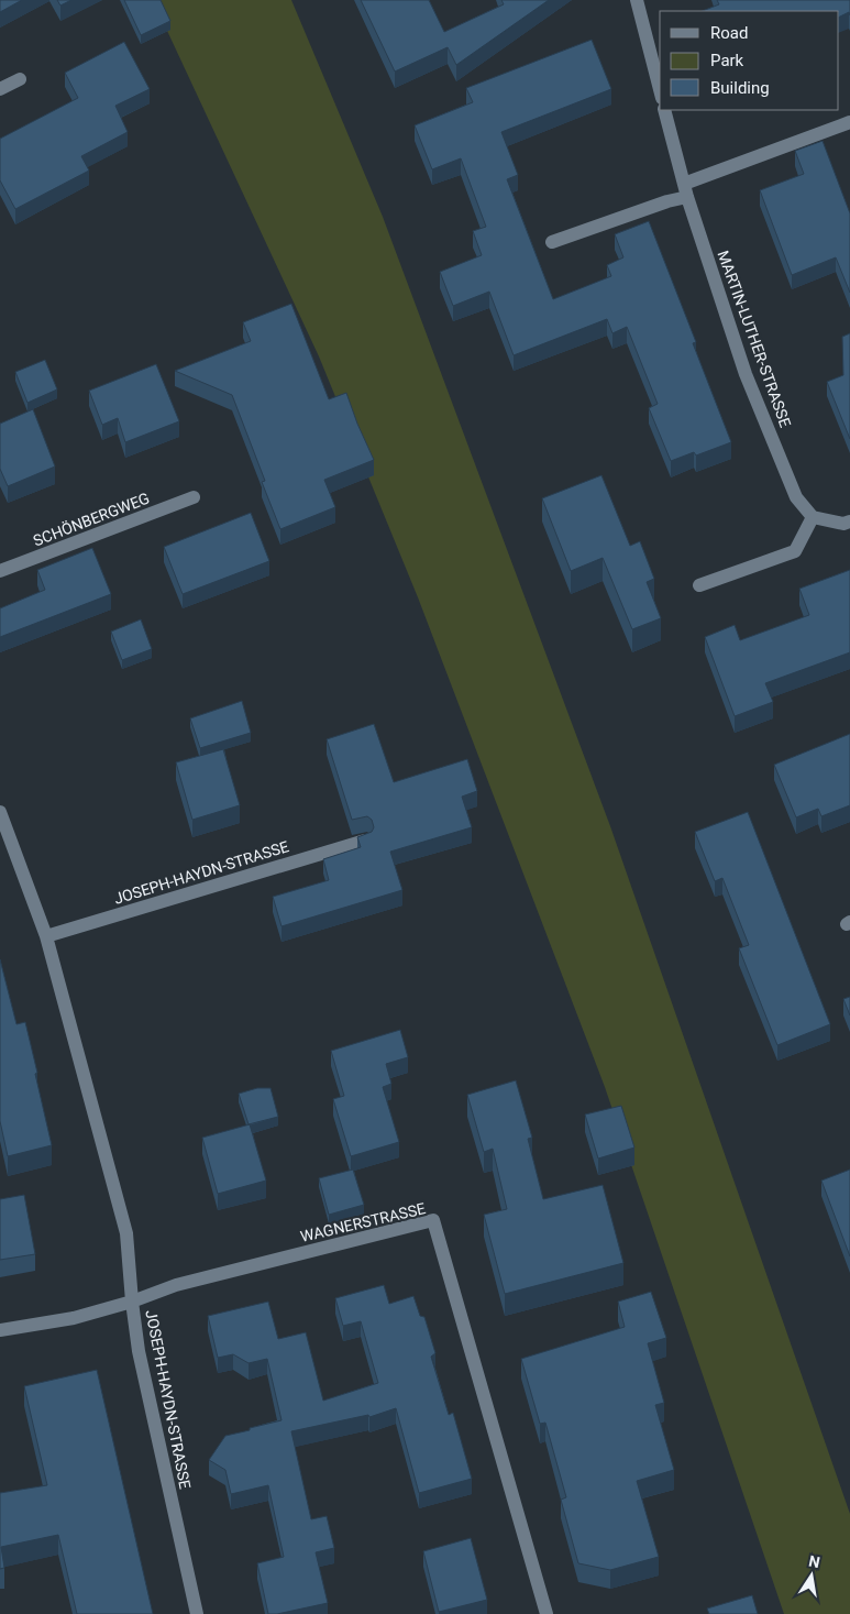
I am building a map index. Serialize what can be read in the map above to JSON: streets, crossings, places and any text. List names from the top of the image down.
{
  "streets": {
    "street": [
      "MARTIN-LUTHER-STRASSE",
      "SCHÖNBERGWEG",
      "JOSEPH-HAYDN-STRASSE",
      "WAGNERSTRASSE"
    ]
  },
  "crossings": [
    ["JOSEPH-HAYDN-STRASSE", "WAGNERSTRASSE"]
  ],
  "legend": ["Road", "Park", "Building"],
  "north": "top"
}
